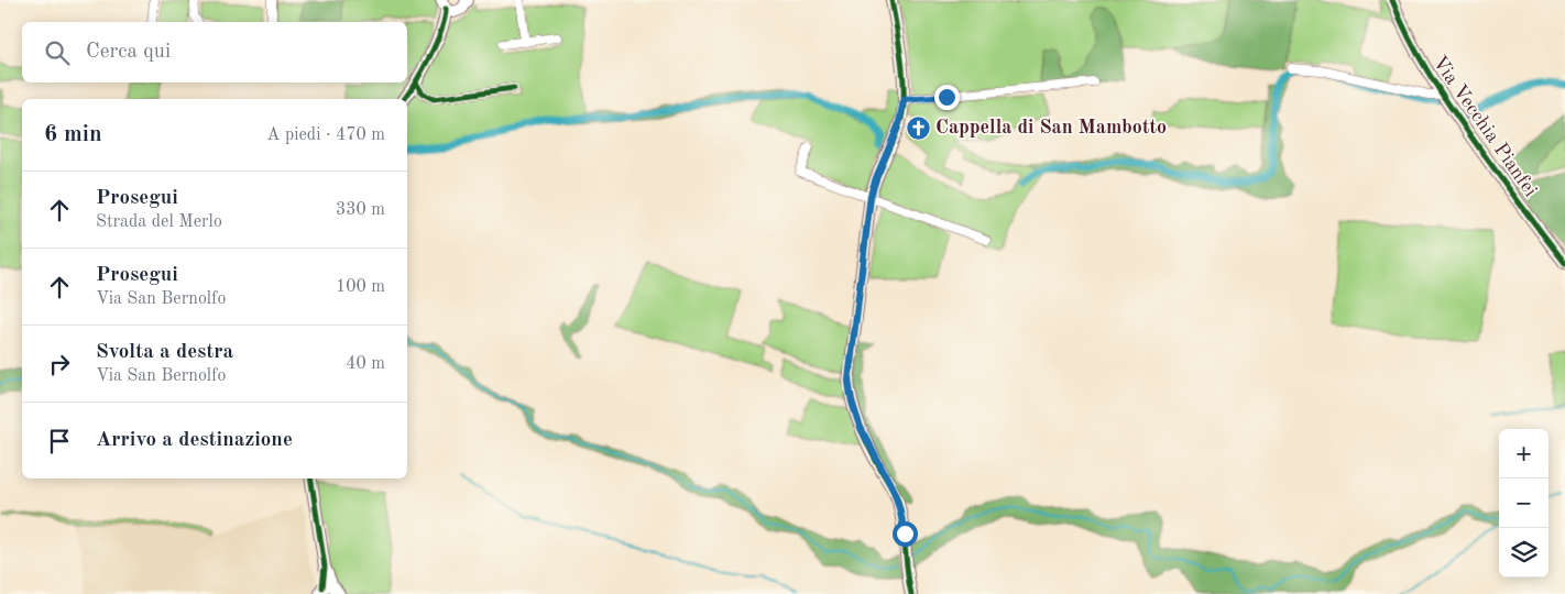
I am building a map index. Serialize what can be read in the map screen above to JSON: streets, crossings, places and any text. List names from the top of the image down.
{
  "streets": {
    "street": ["Via Vecchia Pianfei"]
  },
  "places": {
    "church": ["Cappella di San Mambotto"]
  },
  "page": {
    "search": "Cerca qui",
    "heading": ["6 min", "A piedi · 470 m"],
    "list": [
      ["Prosegui", "Strada del Merlo", "330 m"],
      ["Prosegui", "Via San Bernolfo", "100 m"],
      ["Svolta a destra", "Via San Bernolfo", "40 m"],
      "Arrivo a destinazione"
    ],
    "map_buttons": ["+", "−"]
  }
}
